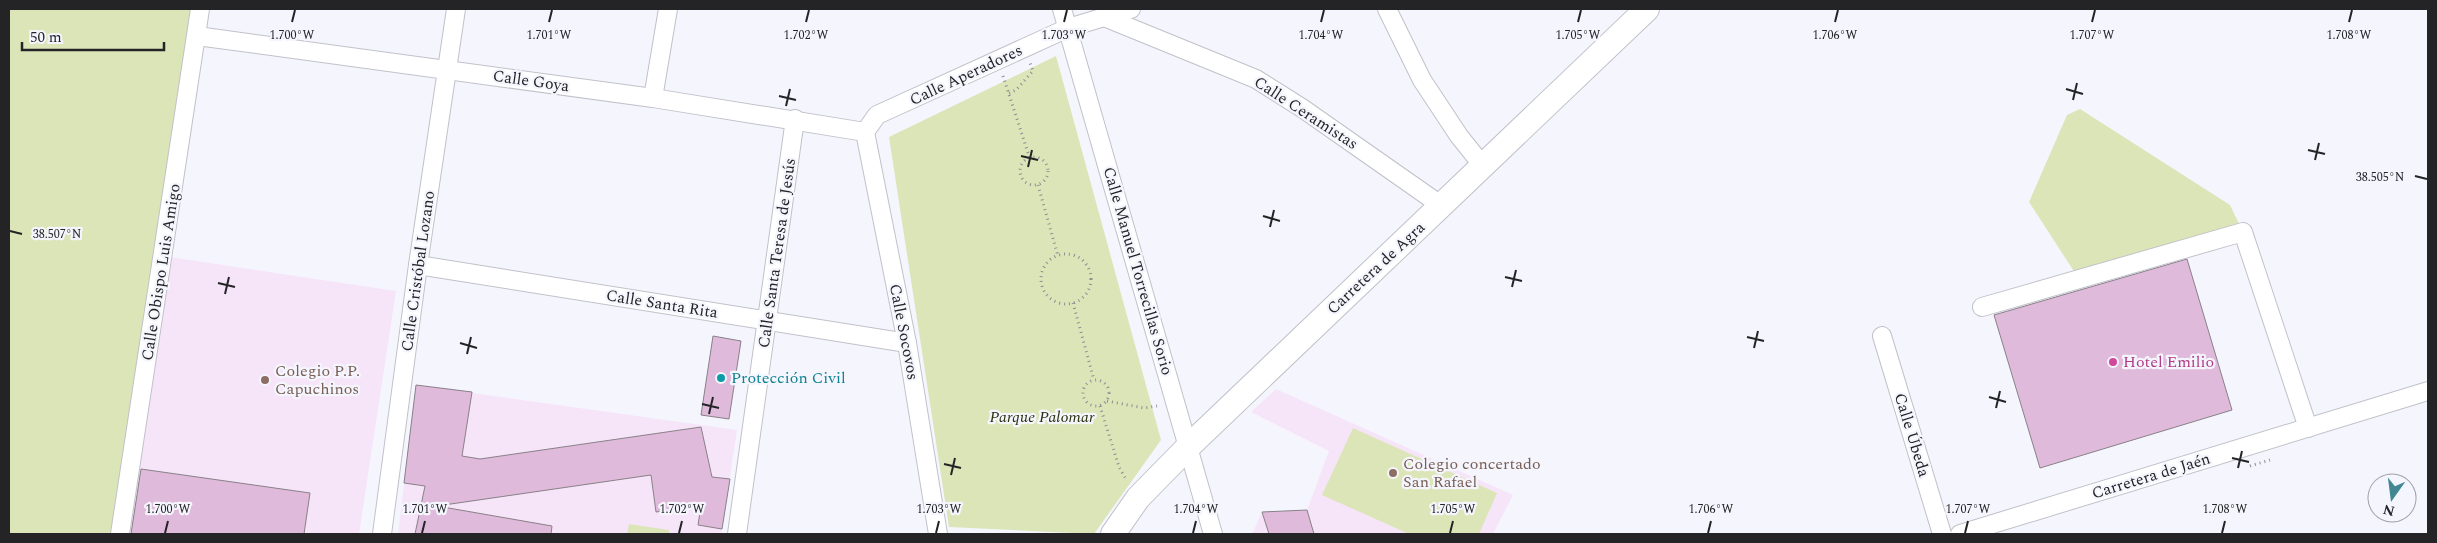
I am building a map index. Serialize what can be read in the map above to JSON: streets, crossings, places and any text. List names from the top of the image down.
{
  "streets": {
    "street": [
      "Calle Aperadores",
      "Calle Goya",
      "Calle Ceramistas",
      "Calle Santa Teresa de Jesús",
      "Carretera de Agra",
      "Calle Cristóbal Lozano",
      "Calle Manuel Torrecillas Sorio",
      "Calle Obispo Luis Amigo",
      "Calle Santa Rita",
      "Calle Socovos",
      "Calle Úbeda",
      "Carretera de Jaén"
    ]
  },
  "crossings": [
    ["Calle Aperadores", "Calle Goya"],
    ["Calle Aperadores", "Calle Ceramistas"],
    ["Calle Aperadores", "Calle Manuel Torrecillas Sorio"],
    ["Calle Aperadores", "Calle Socovos"],
    ["Calle Goya", "Calle Santa Teresa de Jesús"],
    ["Calle Goya", "Calle Cristóbal Lozano"],
    ["Calle Goya", "Calle Obispo Luis Amigo"],
    ["Calle Goya", "Calle Socovos"],
    ["Calle Ceramistas", "Carretera de Agra"],
    ["Calle Santa Teresa de Jesús", "Calle Santa Rita"],
    ["Carretera de Agra", "Calle Manuel Torrecillas Sorio"],
    ["Calle Cristóbal Lozano", "Calle Santa Rita"],
    ["Calle Santa Rita", "Calle Socovos"]
  ],
  "parks": ["Parque Palomar"],
  "places": [
    "Hotel Emilio",
    "Protección Civil",
    "Colegio P.P. Capuchinos",
    "Colegio concertado San Rafael"
  ],
  "scale_bar": "50 m",
  "north": "bottom",
  "coordinates": [
    "1.700°W",
    "1.701°W",
    "1.702°W",
    "1.703°W",
    "1.704°W",
    "1.705°W",
    "1.706°W",
    "1.707°W",
    "1.708°W",
    "38.505°N",
    "38.507°N"
  ]
}
